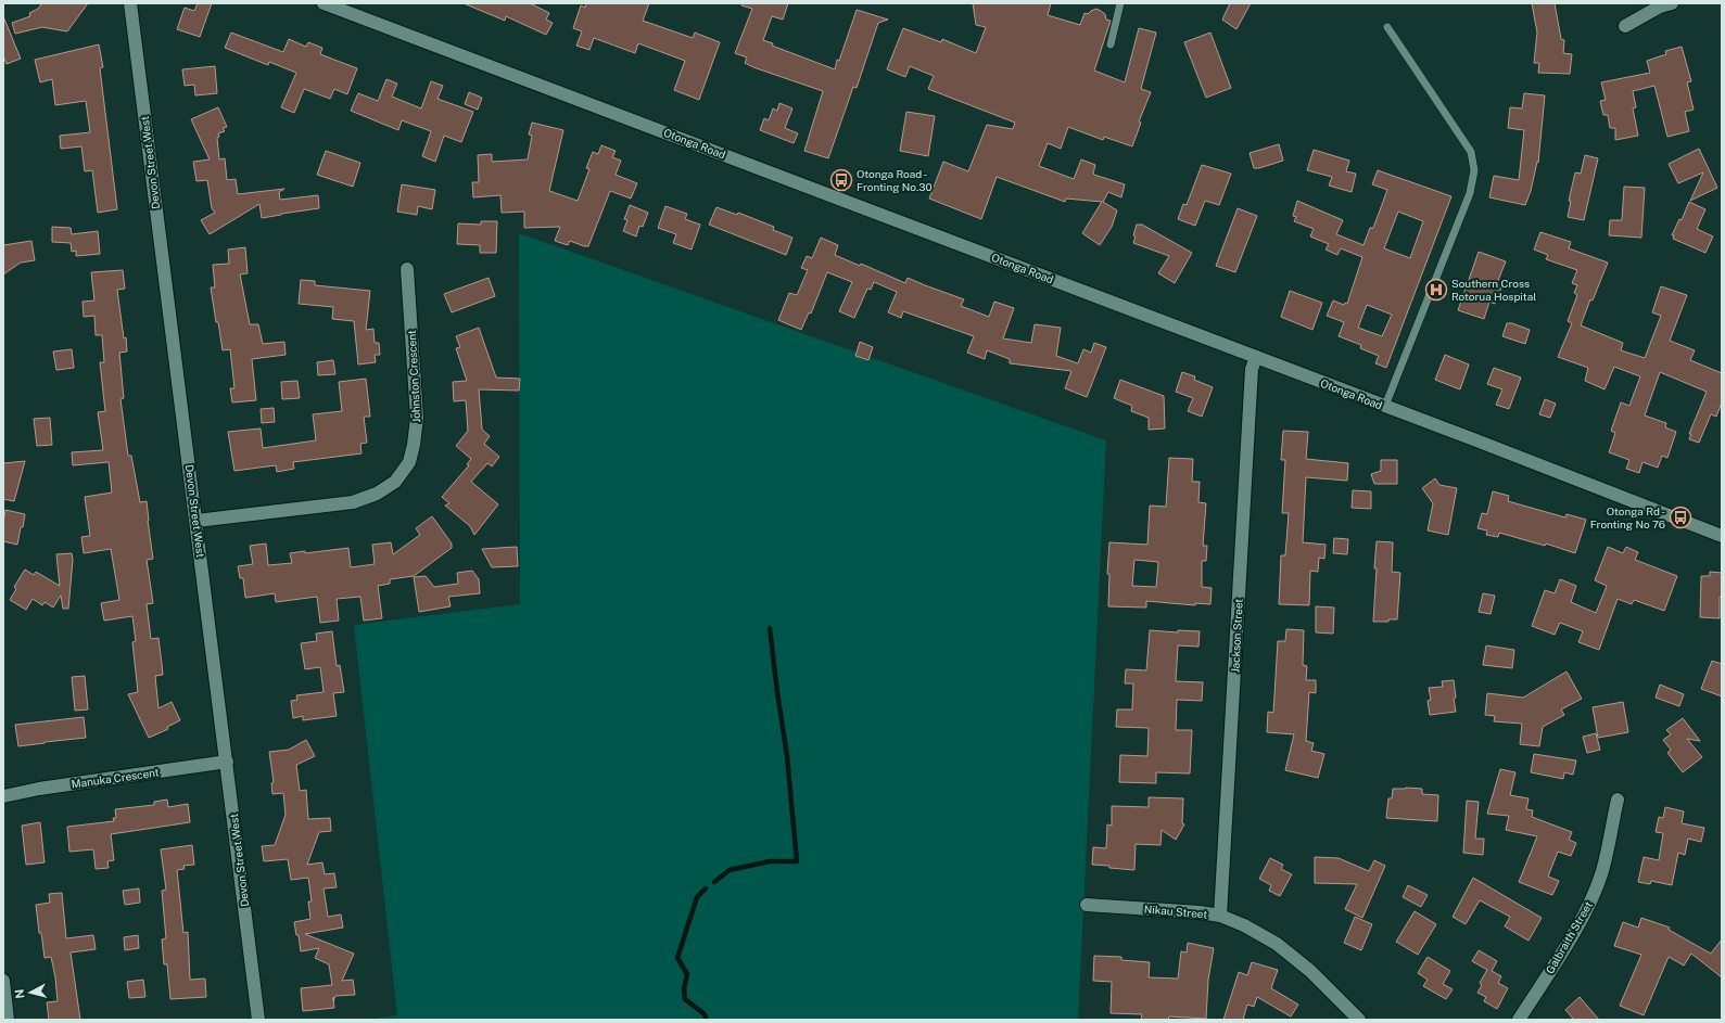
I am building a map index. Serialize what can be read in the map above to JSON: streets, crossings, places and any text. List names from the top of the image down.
{
  "streets": {
    "street": [
      "Otonga Road",
      "Devon Street West",
      "Johnston Crescent",
      "Jackson Street",
      "Manuka Crescent",
      "Nikau Street",
      "Galbraith Street"
    ]
  },
  "crossings": [
    ["Otonga Road", "Jackson Street"],
    ["Devon Street West", "Johnston Crescent"],
    ["Devon Street West", "Manuka Crescent"],
    ["Jackson Street", "Nikau Street"]
  ],
  "places": {
    "bus stop": ["Otonga Road - Fronting No.30", "Otonga Rd - Fronting No 76"],
    "hospital": ["Southern Cross Rotorua Hospital"]
  },
  "north": "left"
}
